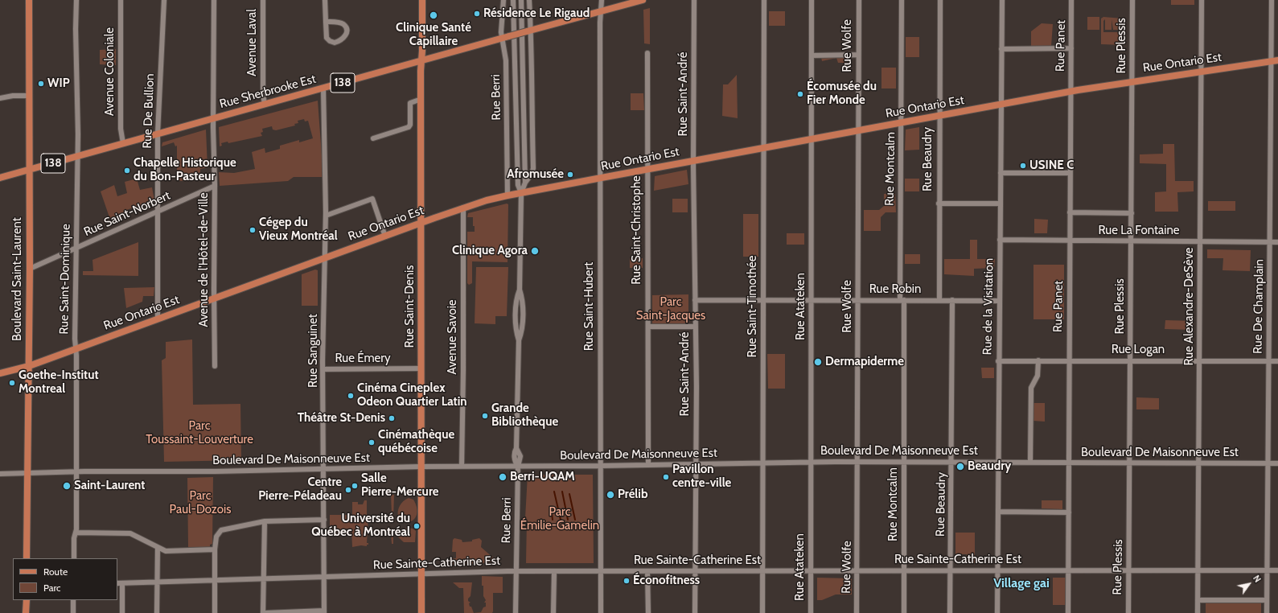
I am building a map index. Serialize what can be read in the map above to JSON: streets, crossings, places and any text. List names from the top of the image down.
{
  "streets": {
    "main road": [
      "Rue Ontario Est",
      "138",
      "Rue Sherbrooke Est",
      "Boulevard Saint-Laurent",
      "Rue Saint-Denis"
    ],
    "street": [
      "Avenue Laval",
      "Rue Wolfe",
      "Rue Panet",
      "Rue Plessis",
      "Avenue Coloniale",
      "Rue Saint-André",
      "Rue Berri",
      "Rue De Bullion",
      "Rue Beaudry",
      "Rue Montcalm",
      "Rue Saint-Norbert",
      "Rue Saint-Christophe",
      "Rue La Fontaine",
      "Avenue de l'Hôtel-de-Ville",
      "Rue Saint-Dominique",
      "Rue Robin",
      "Rue Saint-Hubert",
      "Rue Saint-Timothée",
      "Rue Atateken",
      "Rue de la Visitation",
      "Rue Alexandre-DeSève",
      "Rue De Champlain",
      "Avenue Savoie",
      "Rue Logan",
      "Rue Sanguinet",
      "Rue Émery",
      "Boulevard De Maisonneuve Est",
      "Rue Sainte-Catherine Est"
    ]
  },
  "crossings": [
    ["Avenue Laval", "Rue Sherbrooke Est"],
    ["Rue Wolfe", "Rue Ontario Est"],
    ["Rue Wolfe", "Rue Robin"],
    ["Rue Wolfe", "Boulevard De Maisonneuve Est"],
    ["Rue Wolfe", "Rue Sainte-Catherine Est"],
    ["Rue Panet", "Rue Ontario Est"],
    ["Rue Panet", "Rue La Fontaine"],
    ["Rue Panet", "Rue Logan"],
    ["Rue Panet", "Boulevard De Maisonneuve Est"],
    ["Rue Panet", "Rue Sainte-Catherine Est"],
    ["Rue Plessis", "Rue Ontario Est"],
    ["Rue Plessis", "Rue La Fontaine"],
    ["Rue Plessis", "Rue Logan"],
    ["Rue Plessis", "Boulevard De Maisonneuve Est"],
    ["Rue Plessis", "Rue Sainte-Catherine Est"],
    ["Rue Ontario Est", "Rue Saint-André"],
    ["Rue Ontario Est", "Rue Berri"],
    ["Rue Ontario Est", "Rue De Bullion"],
    ["Rue Ontario Est", "Rue Beaudry"],
    ["Rue Ontario Est", "Rue Montcalm"],
    ["Rue Ontario Est", "Rue Saint-Christophe"],
    ["Rue Ontario Est", "Avenue de l'Hôtel-de-Ville"],
    ["Rue Ontario Est", "Boulevard Saint-Laurent"],
    ["Rue Ontario Est", "Rue Saint-Dominique"],
    ["Rue Ontario Est", "Rue Saint-Denis"],
    ["Rue Ontario Est", "Rue Saint-Hubert"],
    ["Rue Ontario Est", "Rue Saint-Timothée"],
    ["Rue Ontario Est", "Rue Atateken"],
    ["Rue Ontario Est", "Rue de la Visitation"],
    ["Rue Ontario Est", "Rue Alexandre-DeSève"],
    ["Rue Ontario Est", "Rue De Champlain"],
    ["Rue Ontario Est", "Avenue Savoie"],
    ["Rue Ontario Est", "Rue Sanguinet"],
    ["Avenue Coloniale", "Rue Sherbrooke Est"],
    ["138", "Rue Sherbrooke Est"],
    ["138", "Boulevard Saint-Laurent"],
    ["Rue Sherbrooke Est", "Rue Berri"],
    ["Rue Sherbrooke Est", "Rue De Bullion"],
    ["Rue Sherbrooke Est", "Avenue de l'Hôtel-de-Ville"],
    ["Rue Sherbrooke Est", "Boulevard Saint-Laurent"],
    ["Rue Sherbrooke Est", "Rue Saint-Dominique"],
    ["Rue Sherbrooke Est", "Rue Saint-Denis"],
    ["Rue Sherbrooke Est", "Rue Saint-Hubert"],
    ["Rue Sherbrooke Est", "Rue Sanguinet"],
    ["Rue Saint-André", "Rue Robin"],
    ["Rue Saint-André", "Boulevard De Maisonneuve Est"],
    ["Rue Saint-André", "Rue Sainte-Catherine Est"],
    ["Rue Berri", "Boulevard De Maisonneuve Est"],
    ["Rue Berri", "Rue Sainte-Catherine Est"],
    ["Rue De Bullion", "Rue Saint-Norbert"],
    ["Rue Beaudry", "Rue Robin"],
    ["Rue Beaudry", "Boulevard De Maisonneuve Est"],
    ["Rue Beaudry", "Rue Sainte-Catherine Est"],
    ["Rue Montcalm", "Rue Robin"],
    ["Rue Montcalm", "Boulevard De Maisonneuve Est"],
    ["Rue Montcalm", "Rue Sainte-Catherine Est"],
    ["Rue Saint-Norbert", "Avenue de l'Hôtel-de-Ville"],
    ["Rue Saint-Norbert", "Boulevard Saint-Laurent"],
    ["Rue Saint-Norbert", "Rue Saint-Dominique"],
    ["Rue Saint-Christophe", "Boulevard De Maisonneuve Est"],
    ["Rue La Fontaine", "Rue de la Visitation"],
    ["Rue La Fontaine", "Rue Alexandre-DeSève"],
    ["Rue La Fontaine", "Rue De Champlain"],
    ["Boulevard Saint-Laurent", "Boulevard De Maisonneuve Est"],
    ["Rue Saint-Dominique", "Boulevard De Maisonneuve Est"],
    ["Rue Robin", "Rue Saint-Timothée"],
    ["Rue Robin", "Rue Atateken"],
    ["Rue Robin", "Rue de la Visitation"],
    ["Rue Saint-Denis", "Rue Émery"],
    ["Rue Saint-Denis", "Boulevard De Maisonneuve Est"],
    ["Rue Saint-Denis", "Rue Sainte-Catherine Est"],
    ["Rue Saint-Hubert", "Boulevard De Maisonneuve Est"],
    ["Rue Saint-Hubert", "Rue Sainte-Catherine Est"],
    ["Rue Saint-Timothée", "Boulevard De Maisonneuve Est"],
    ["Rue Saint-Timothée", "Rue Sainte-Catherine Est"],
    ["Rue Atateken", "Boulevard De Maisonneuve Est"],
    ["Rue Atateken", "Rue Sainte-Catherine Est"],
    ["Rue de la Visitation", "Rue Logan"],
    ["Rue de la Visitation", "Boulevard De Maisonneuve Est"],
    ["Rue de la Visitation", "Rue Sainte-Catherine Est"],
    ["Rue Alexandre-DeSève", "Rue Logan"],
    ["Rue Alexandre-DeSève", "Boulevard De Maisonneuve Est"],
    ["Rue Alexandre-DeSève", "Rue Sainte-Catherine Est"],
    ["Rue De Champlain", "Rue Logan"],
    ["Rue De Champlain", "Boulevard De Maisonneuve Est"],
    ["Rue De Champlain", "Rue Sainte-Catherine Est"],
    ["Avenue Savoie", "Boulevard De Maisonneuve Est"],
    ["Rue Sanguinet", "Rue Émery"],
    ["Rue Sanguinet", "Boulevard De Maisonneuve Est"],
    ["Rue Sanguinet", "Rue Sainte-Catherine Est"]
  ],
  "districts": ["Village gai"],
  "parks": [
    "Parc Saint-Jacques",
    "Parc Toussaint-Louverture",
    "Parc Paul-Dozois",
    "Parc Émilie-Gamelin"
  ],
  "places": [
    "Résidence Le Rigaud",
    "Clinique Santé Capillaire",
    "WIP",
    "Écomusée du Fier Monde",
    "USINE C",
    "Chapelle Historique du Bon-Pasteur",
    "Afromusée",
    "Cégep du Vieux Montréal",
    "Clinique Agora",
    "Dermapiderme",
    "Goethe-Institut Montreal",
    "Cinéma Cineplex Odeon Quartier Latin",
    "Grande Bibliothèque",
    "Théâtre St-Denis",
    "Cinémathèque québécoise",
    "Beaudry",
    "Berri-UQAM",
    "Pavillon centre-ville",
    "Saint-Laurent",
    "Salle Pierre-Mercure",
    "Centre Pierre-Péladeau",
    "Prélib",
    "Université du Québec à Montréal",
    "Éconofitness"
  ],
  "legend": ["Route", "Parc"],
  "north": "top right"
}
